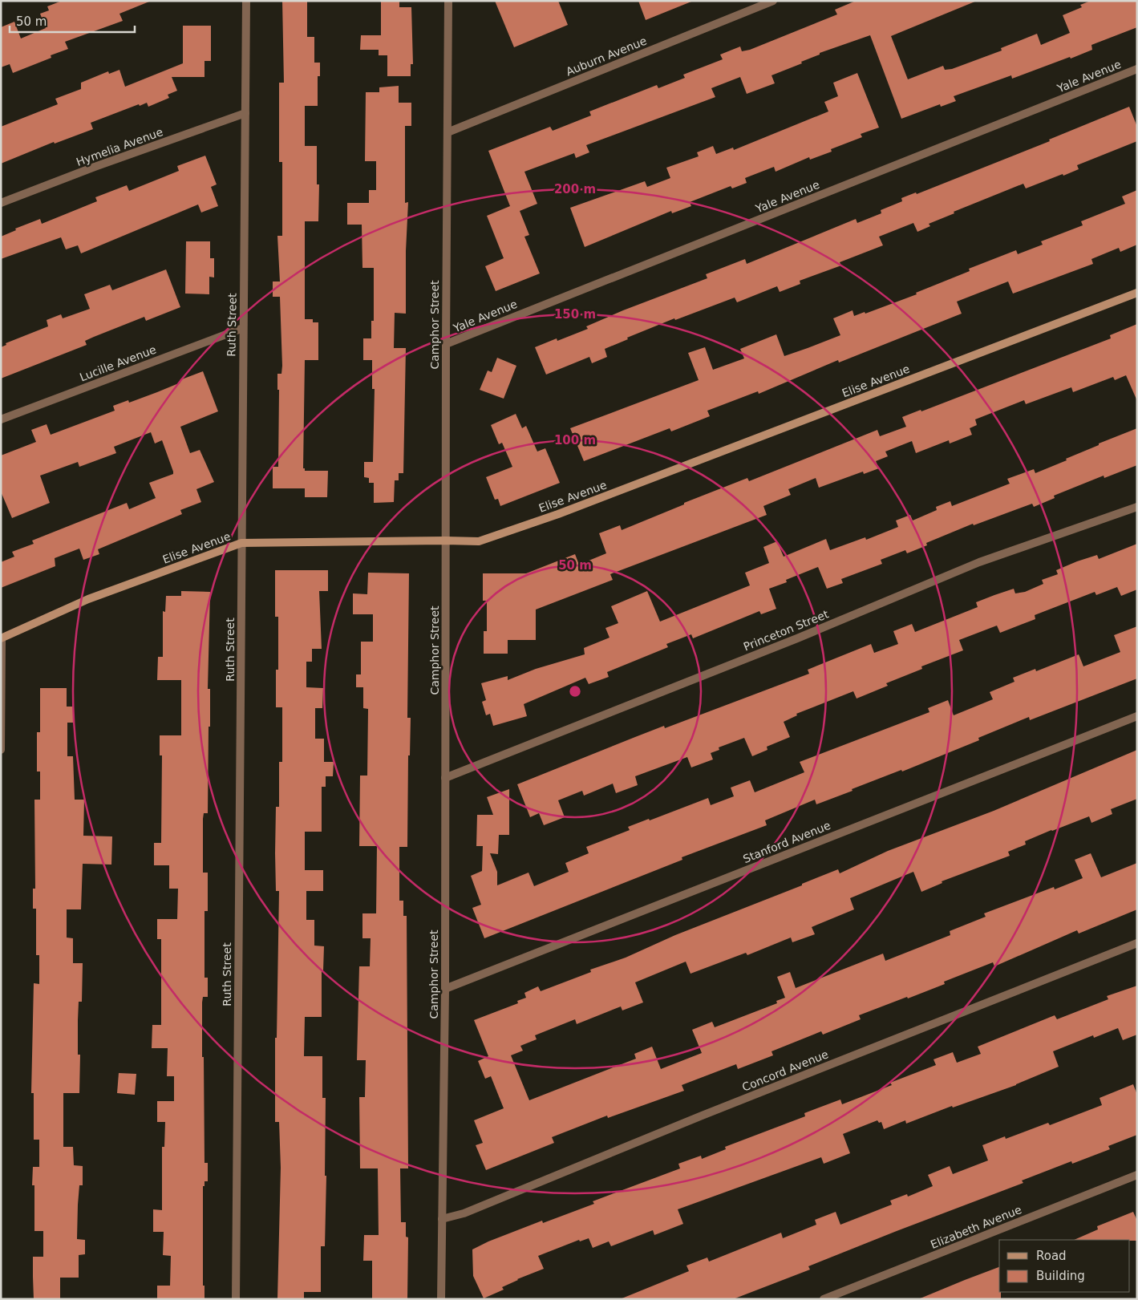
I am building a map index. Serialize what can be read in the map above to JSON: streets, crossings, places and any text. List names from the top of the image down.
{
  "streets": {
    "street": [
      "Auburn Avenue",
      "Yale Avenue",
      "Hymelia Avenue",
      "Ruth Street",
      "Camphor Street",
      "Lucille Avenue",
      "Elise Avenue",
      "Princeton Street",
      "Stanford Avenue",
      "Concord Avenue",
      "Elizabeth Avenue"
    ]
  },
  "crossings": [
    ["Auburn Avenue", "Camphor Street"],
    ["Yale Avenue", "Camphor Street"],
    ["Hymelia Avenue", "Ruth Street"],
    ["Ruth Street", "Lucille Avenue"],
    ["Ruth Street", "Elise Avenue"],
    ["Camphor Street", "Elise Avenue"],
    ["Camphor Street", "Princeton Street"],
    ["Camphor Street", "Stanford Avenue"],
    ["Camphor Street", "Concord Avenue"]
  ],
  "legend": ["Road", "Building"],
  "scale_bar": "50 m",
  "rings": [
    "200 m",
    "150 m",
    "100 m",
    "50 m"
  ]
}
